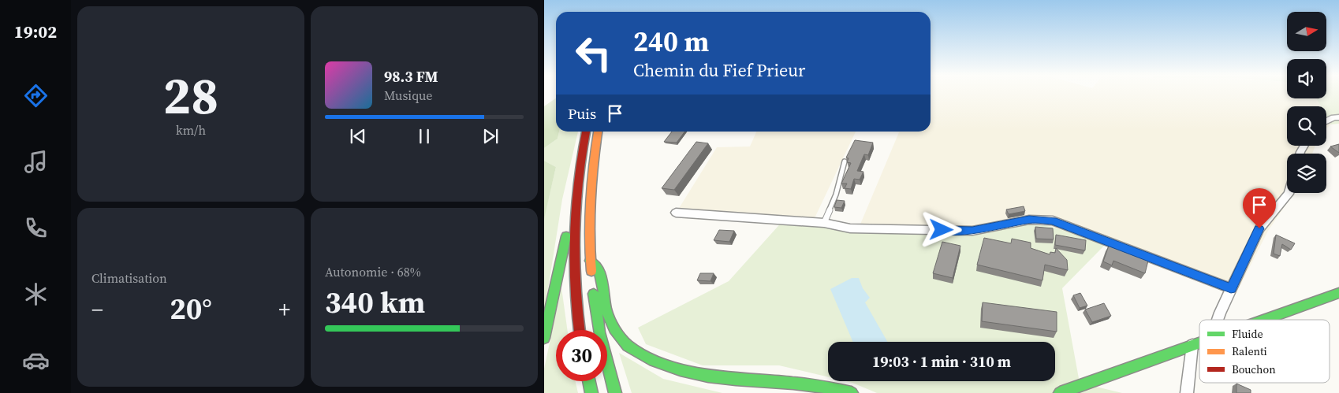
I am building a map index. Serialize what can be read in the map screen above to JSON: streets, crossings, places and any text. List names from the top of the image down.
{
  "legend": ["Fluide", "Ralenti", "Bouchon"],
  "north": "right",
  "page": {
    "tabs": "19:02",
    "tile": [
      ["28", "km/h"],
      "Climatisation",
      ["Autonomie · 68%", "340 km"]
    ],
    "turn": ["240 m", "Chemin du Fief Prieur"],
    "song": ["98.3 FM", "Musique"],
    "then": "Puis",
    "heat": ["−", "20°", "+"],
    "limit": "30",
    "trip": "19:03 · 1 min · 310 m"
  }
}
